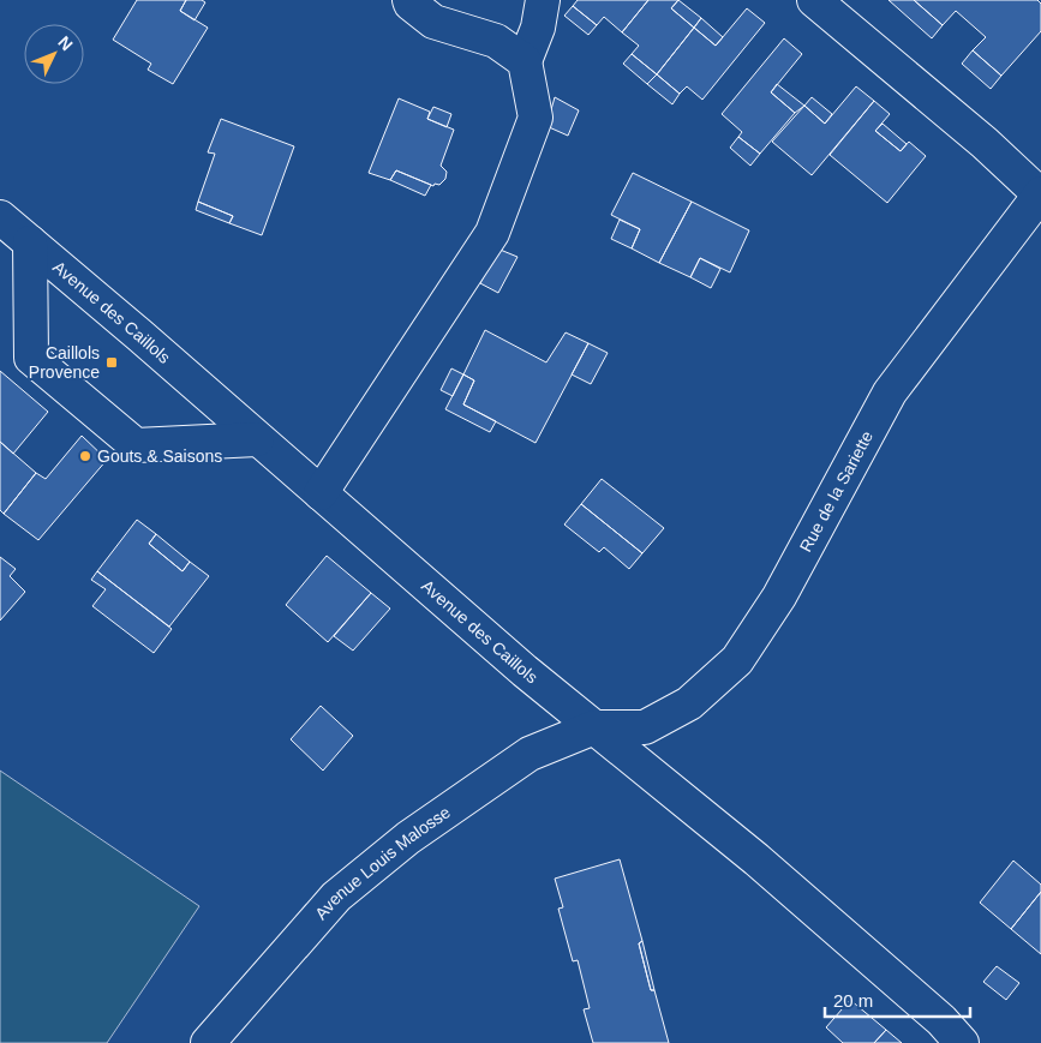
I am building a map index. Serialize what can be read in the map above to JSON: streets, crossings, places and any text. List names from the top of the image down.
{
  "streets": {
    "street": ["Avenue des Caillols", "Rue de la Sariette", "Avenue Louis Malosse"]
  },
  "crossings": [
    ["Avenue des Caillols", "Rue de la Sariette"],
    ["Avenue des Caillols", "Avenue Louis Malosse"],
    ["Rue de la Sariette", "Avenue Louis Malosse"]
  ],
  "places": {
    "transit": ["Caillols Provence"],
    "other": ["Gouts & Saisons"]
  },
  "scale_bar": "20 m",
  "north": "top right"
}
